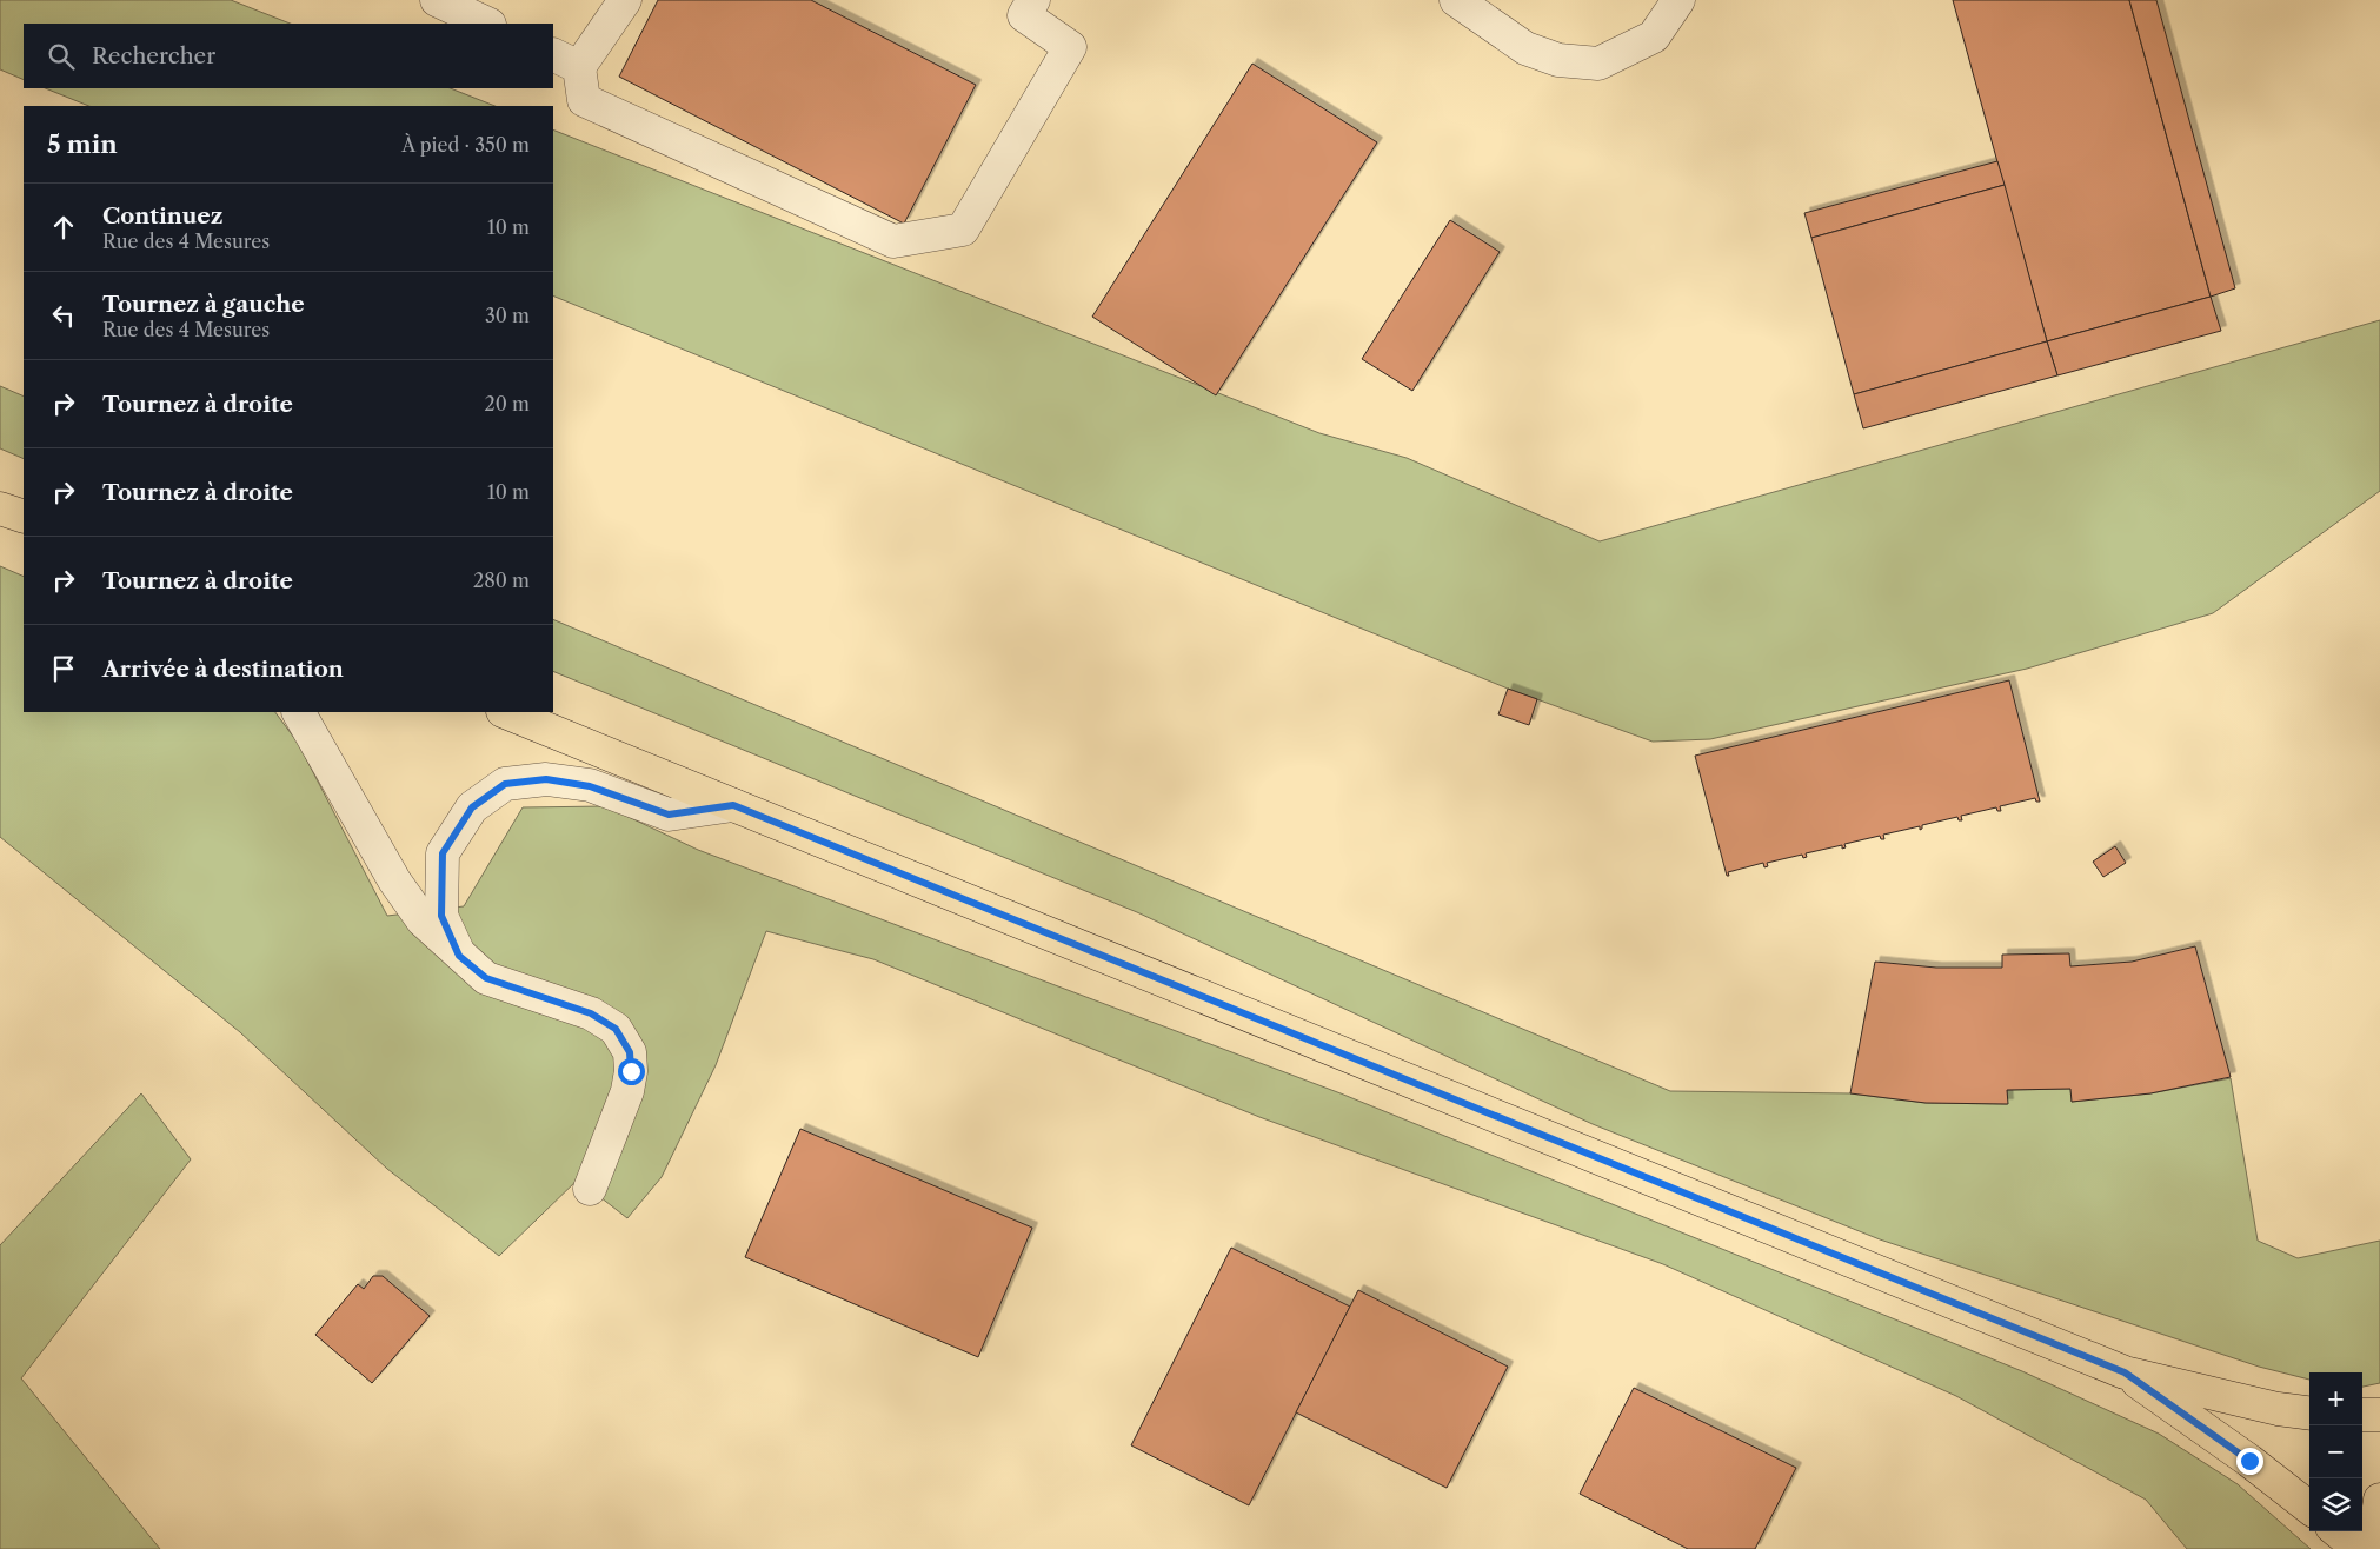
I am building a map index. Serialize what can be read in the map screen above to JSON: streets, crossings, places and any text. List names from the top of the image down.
{
  "page": {
    "search": "Rechercher",
    "heading": ["5 min", "À pied · 350 m"],
    "list": [
      ["Continuez", "Rue des 4 Mesures", "10 m"],
      ["Tournez à gauche", "Rue des 4 Mesures", "30 m"],
      ["Tournez à droite", "20 m"],
      ["Tournez à droite", "10 m"],
      ["Tournez à droite", "280 m"],
      "Arrivée à destination"
    ],
    "map_buttons": ["+", "−"]
  }
}
